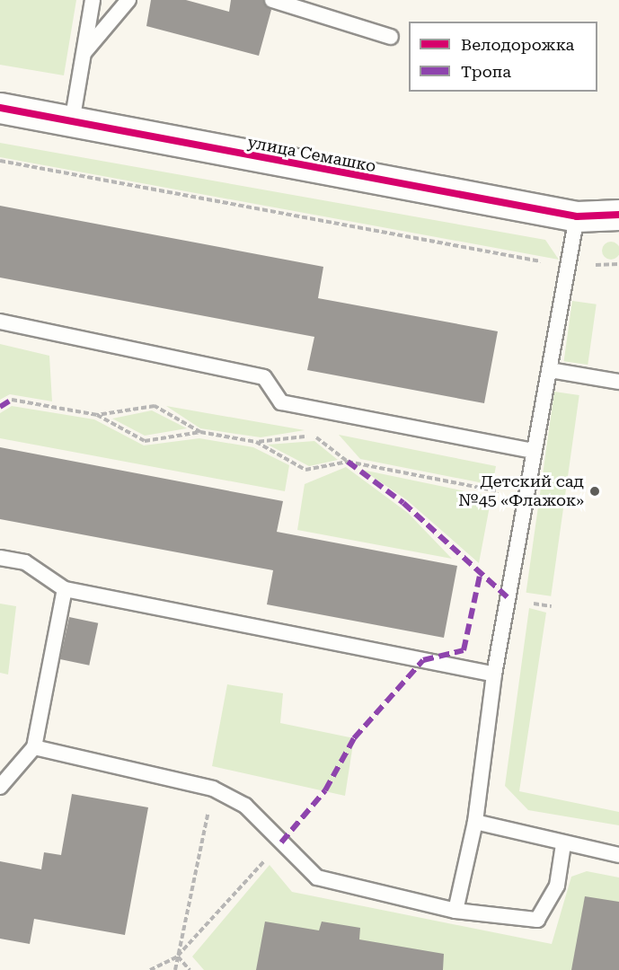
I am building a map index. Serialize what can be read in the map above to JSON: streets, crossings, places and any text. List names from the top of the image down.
{
  "streets": {
    "street": ["улица Семашко"]
  },
  "places": ["Детский сад №45 «Флажок»"],
  "legend": ["Велодорожка", "Тропа"]
}
